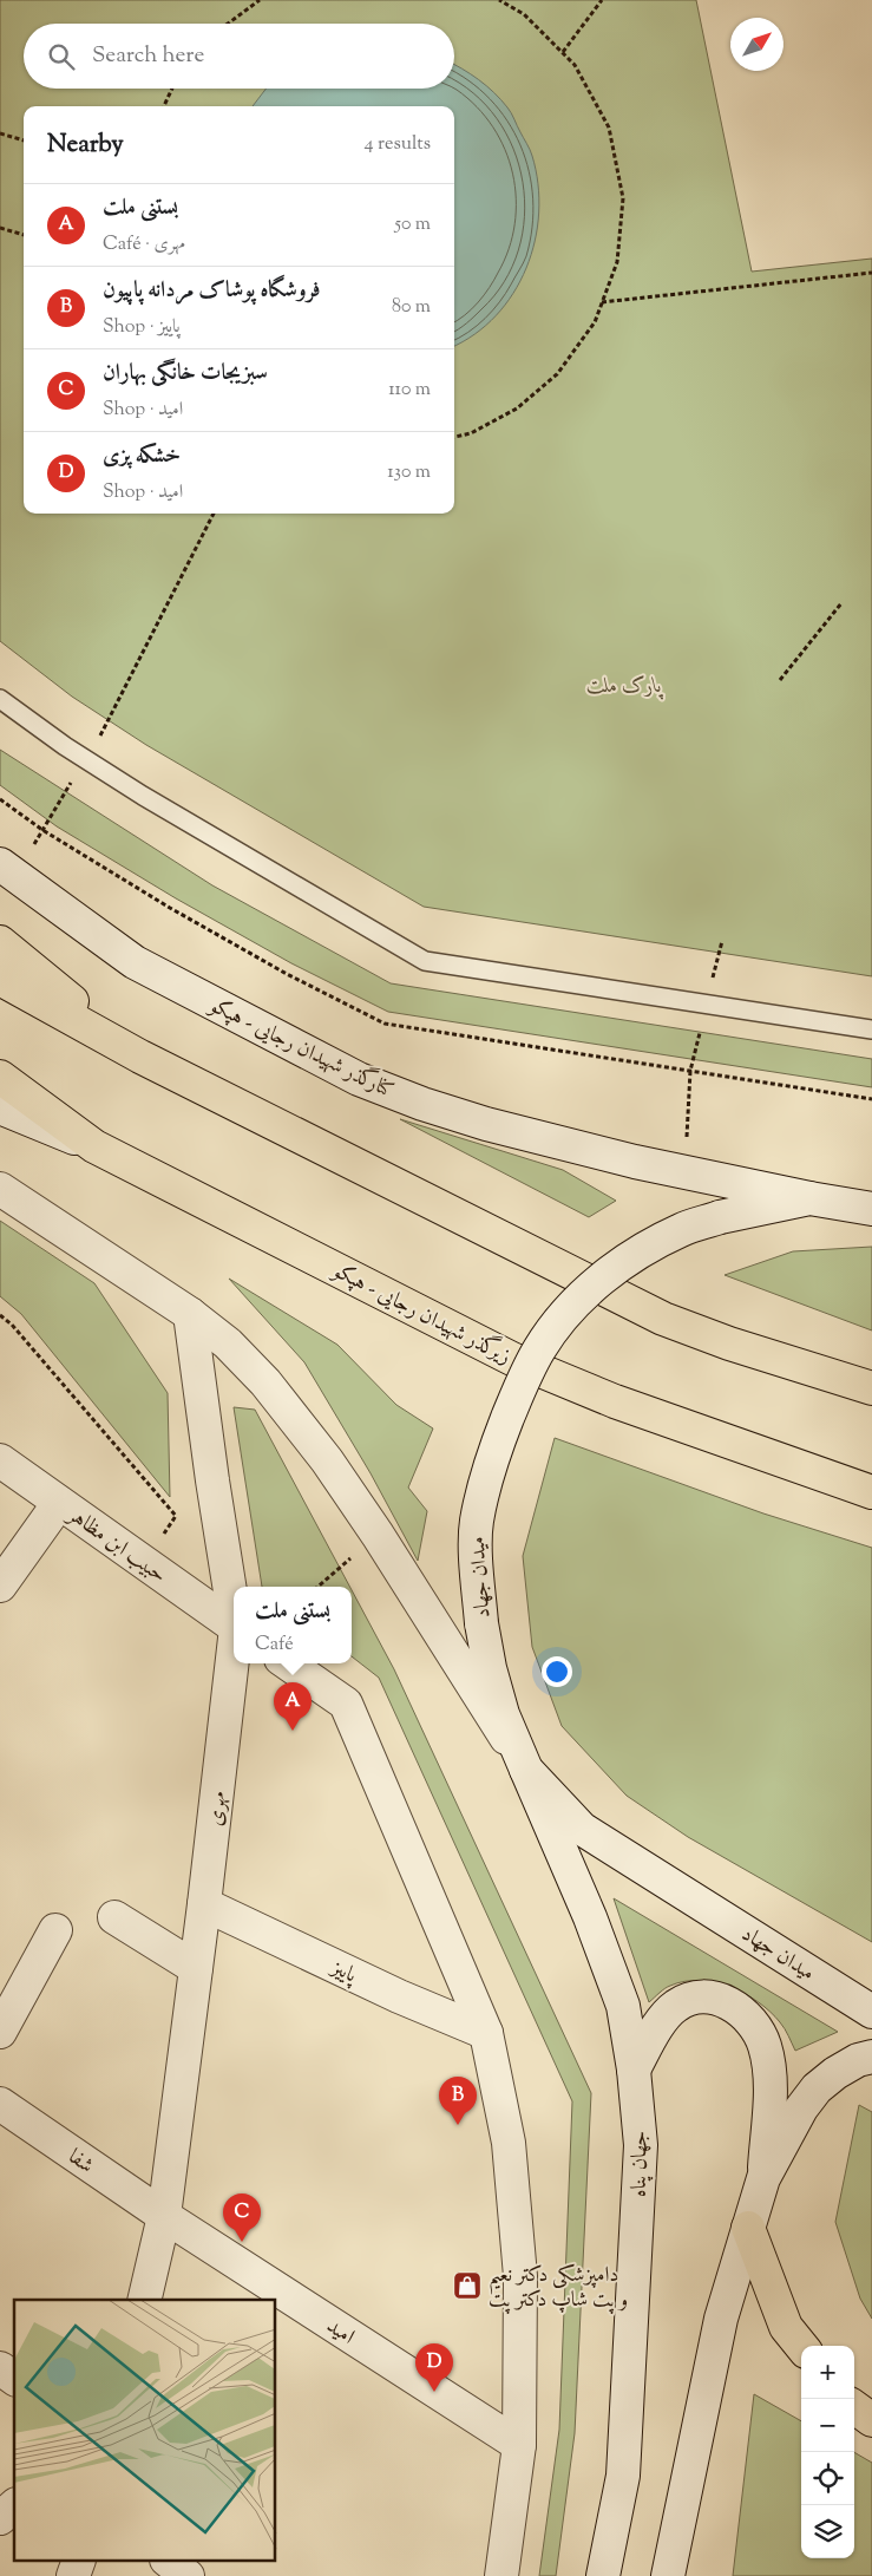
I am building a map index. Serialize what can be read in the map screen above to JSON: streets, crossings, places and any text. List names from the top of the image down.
{
  "streets": {
    "main road": ["زیرگذر شهیدان رجایی - هپکو"],
    "street": [
      "کنارگذر شهیدان رجایی - هپکو",
      "حبیب ابن مظاهر",
      "میدان جهاد",
      "مهری",
      "پاییز",
      "شفا",
      "جهان پناه",
      "امید"
    ]
  },
  "crossings": [
    ["کنارگذر شهیدان رجایی - هپکو", "میدان جهاد"],
    ["میدان جهاد", "جهان پناه"],
    ["مهری", "پاییز"],
    ["مهری", "شفا"],
    ["مهری", "امید"],
    ["شفا", "امید"]
  ],
  "parks": ["پارک ملت"],
  "places": {
    "shop": ["دامپزشکی دکتر نعیم و پت شاپ دکتر پت"]
  },
  "north": "top right",
  "page": {
    "search": "Search here",
    "heading": ["Nearby", "4 results"],
    "list": [
      {
        "mark": "A",
        "name": "بستنی ملت",
        "note": "Café · مهری",
        "value": "50 m"
      },
      {
        "mark": "B",
        "name": "فروشگاه پوشاک مردانه پاپیون",
        "note": "Shop · پاییز",
        "value": "80 m"
      },
      {
        "mark": "C",
        "name": "سبزیجات خانگی بهاران",
        "note": "Shop · امید",
        "value": "110 m"
      },
      {
        "mark": "D",
        "name": "خشکه پزی",
        "note": "Shop · امید",
        "value": "130 m"
      }
    ],
    "popup": ["بستنی ملت", "Café"],
    "pins": [
      "A",
      "B",
      "C",
      "D"
    ],
    "map_buttons": ["+", "−"]
  }
}
